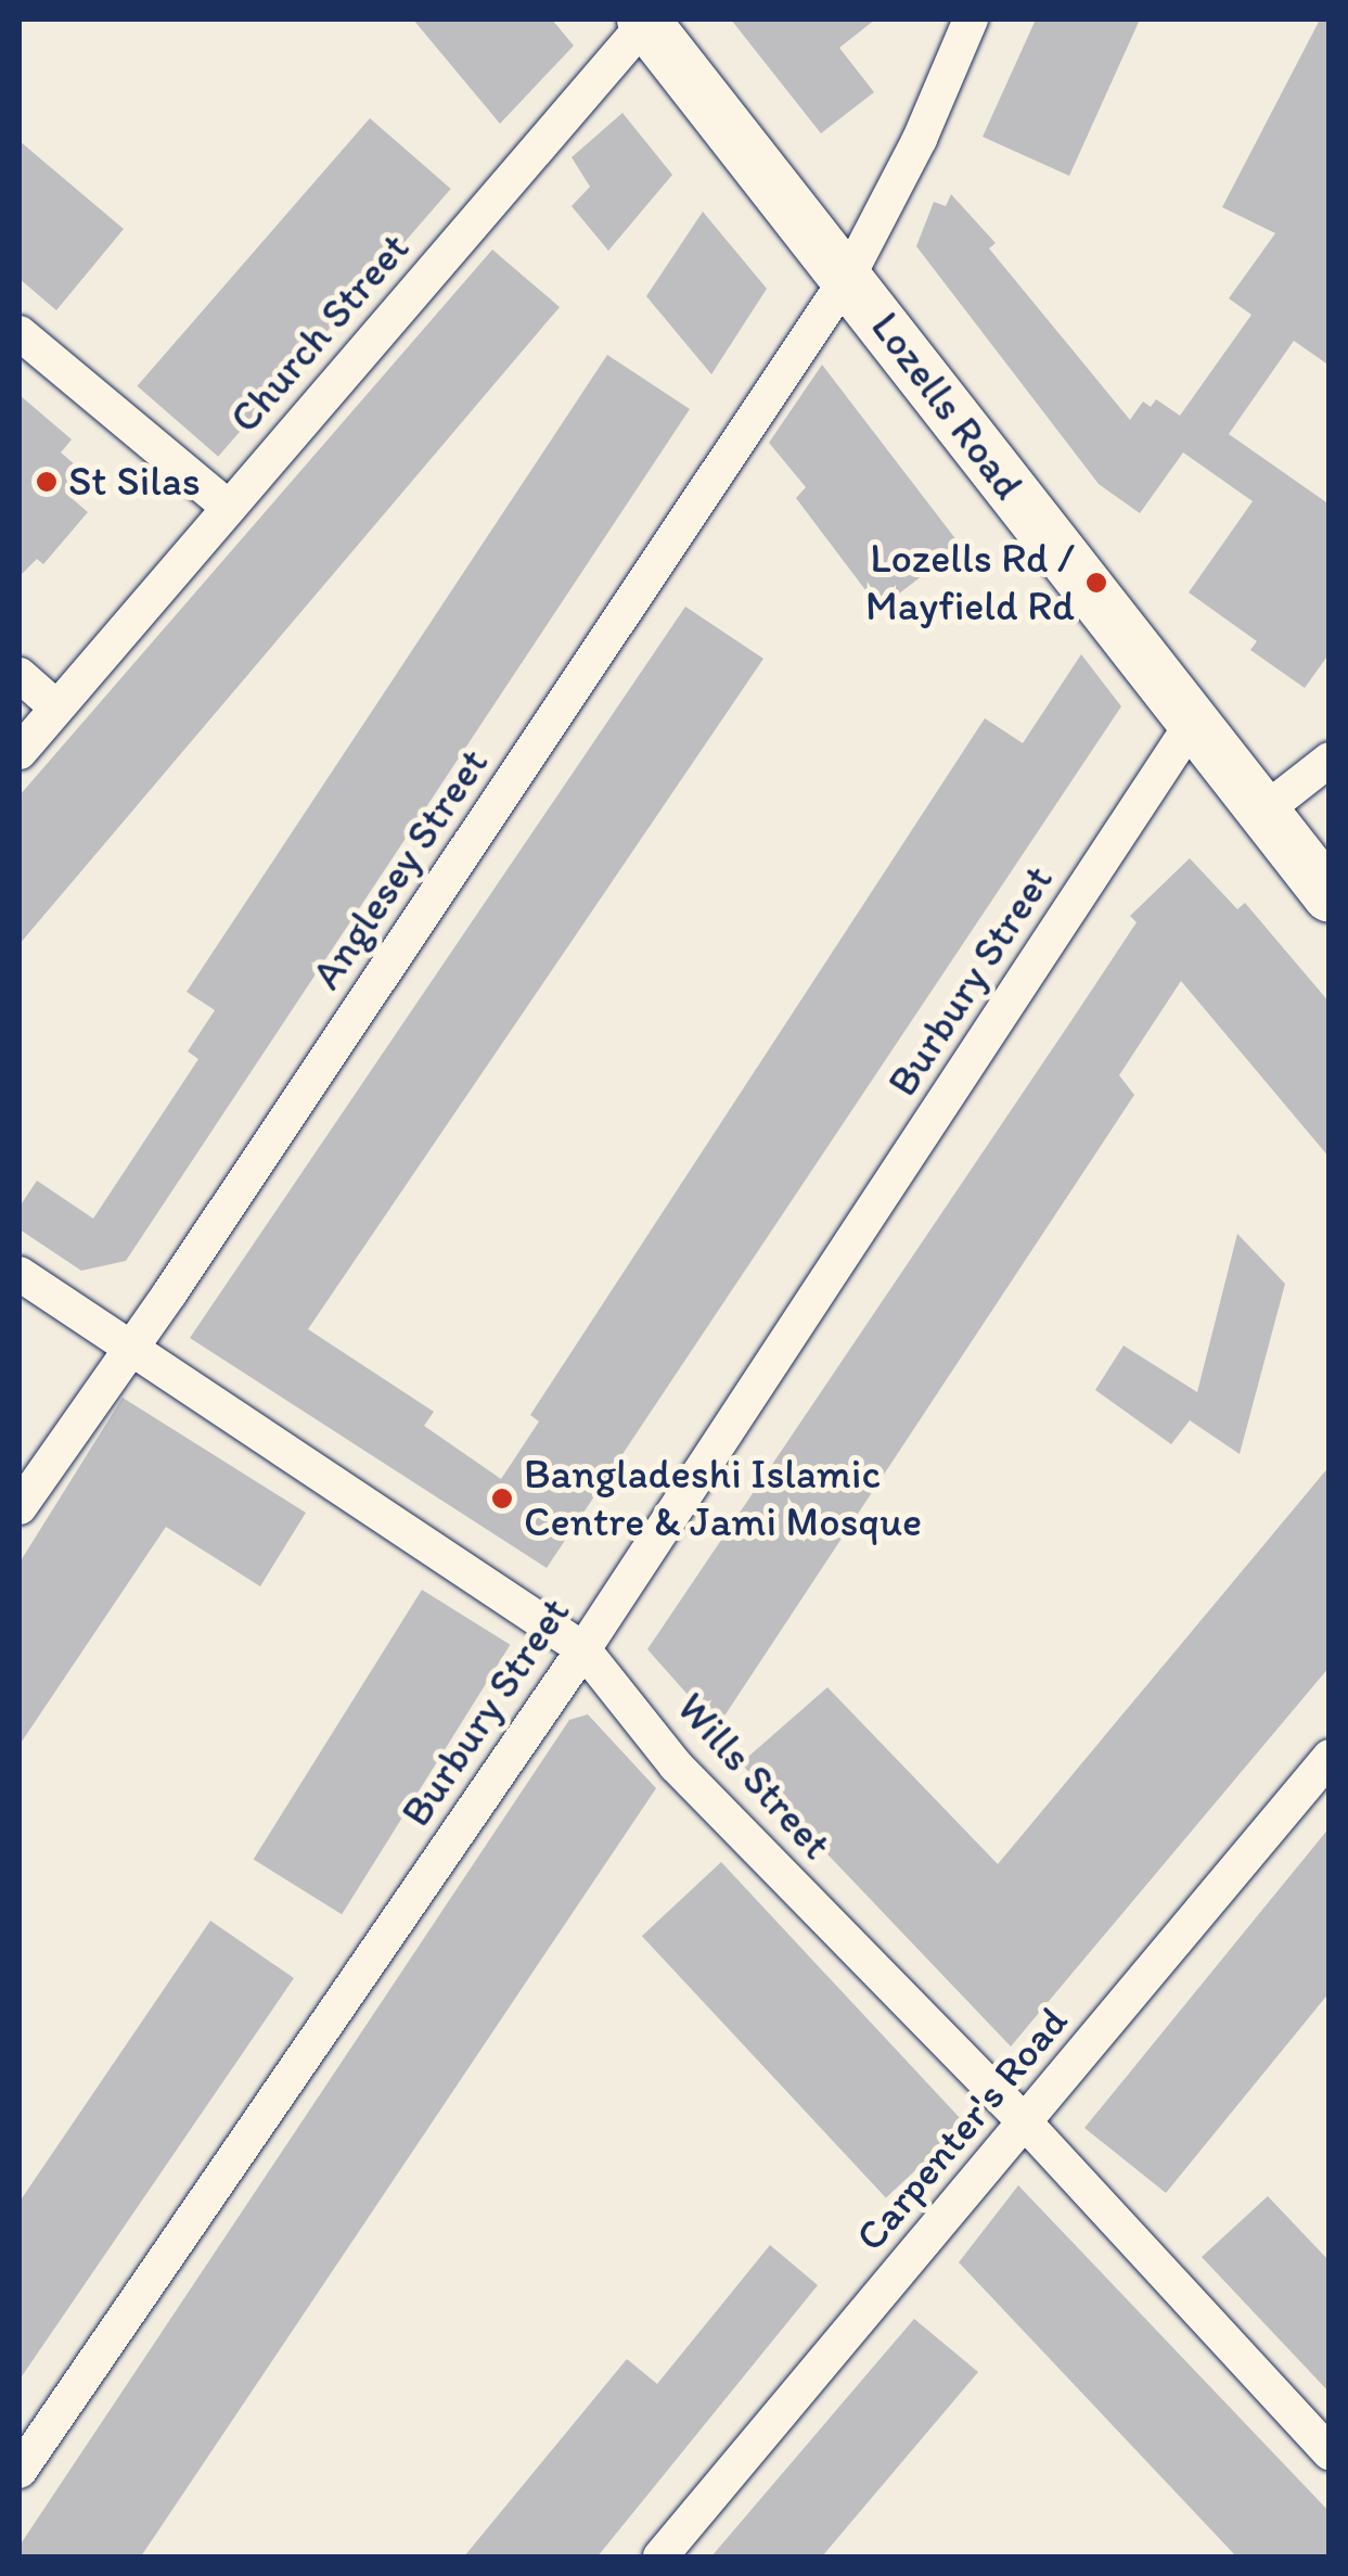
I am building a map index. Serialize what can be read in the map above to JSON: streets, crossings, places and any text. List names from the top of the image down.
{
  "streets": {
    "main road": ["Lozells Road"],
    "street": [
      "Church Street",
      "Anglesey Street",
      "Burbury Street",
      "Wills Street",
      "Carpenter's Road"
    ]
  },
  "crossings": [
    ["Church Street", "Lozells Road"],
    ["Lozells Road", "Anglesey Street"],
    ["Lozells Road", "Burbury Street"],
    ["Anglesey Street", "Wills Street"],
    ["Burbury Street", "Wills Street"],
    ["Wills Street", "Carpenter's Road"]
  ],
  "places": ["St Silas", "Lozells Rd / Mayfield Rd", "Bangladeshi Islamic Centre & Jami Mosque"]
}
